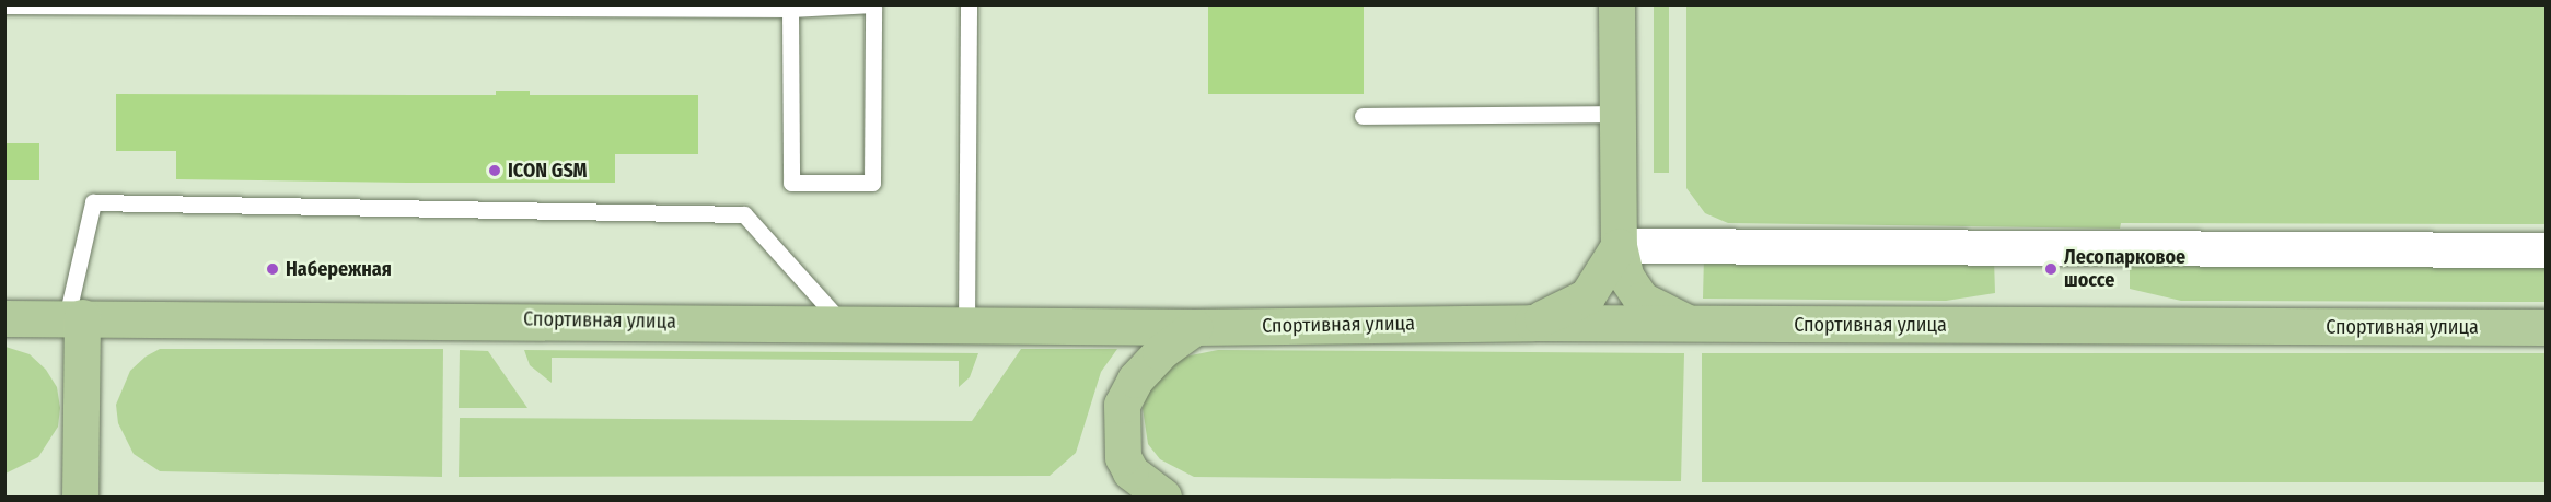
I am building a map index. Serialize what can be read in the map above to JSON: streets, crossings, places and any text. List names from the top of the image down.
{
  "streets": {
    "main road": ["Спортивная улица"]
  },
  "places": ["ICON GSM", "Набережная", "Лесопарковое шоссе"]
}
